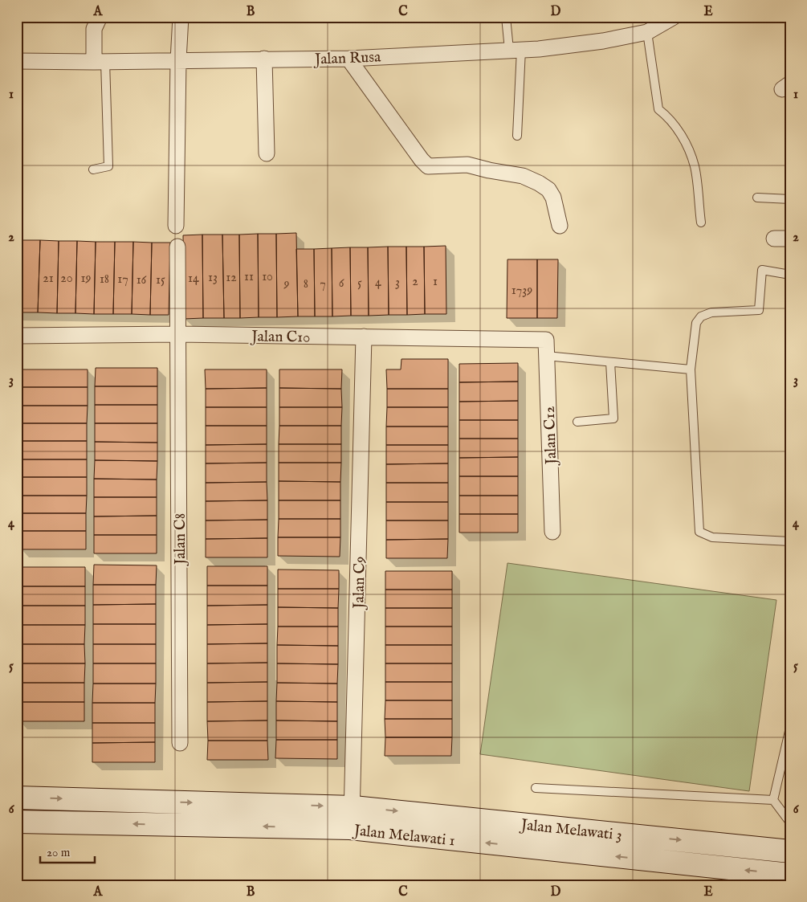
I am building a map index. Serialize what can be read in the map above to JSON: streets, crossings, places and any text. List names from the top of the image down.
{
  "streets": {
    "street": [
      "Jalan Rusa",
      "Jalan C10",
      "Jalan C12",
      "Jalan C8",
      "Jalan C9",
      "Jalan Melawati 3",
      "Jalan Melawati 1"
    ]
  },
  "crossings": [
    ["Jalan C10", "Jalan C12"],
    ["Jalan C10", "Jalan C8"],
    ["Jalan C10", "Jalan C9"],
    ["Jalan C9", "Jalan Melawati 3"],
    ["Jalan C9", "Jalan Melawati 1"],
    ["Jalan Melawati 3", "Jalan Melawati 1"]
  ],
  "one_way": ["Jalan Melawati 3"],
  "house_numbers": [
    "11",
    "10",
    "13",
    "12",
    "21",
    "20",
    "19",
    "14",
    "18",
    "17",
    "16",
    "15",
    "2",
    "1",
    "4",
    "3",
    "6",
    "5",
    "9",
    "8",
    "7",
    "1739"
  ],
  "scale_bar": "20 m",
  "grid": {
    "columns": [
      "A",
      "B",
      "C",
      "D",
      "E"
    ],
    "rows": [
      "1",
      "2",
      "3",
      "4",
      "5",
      "6"
    ]
  }
}
